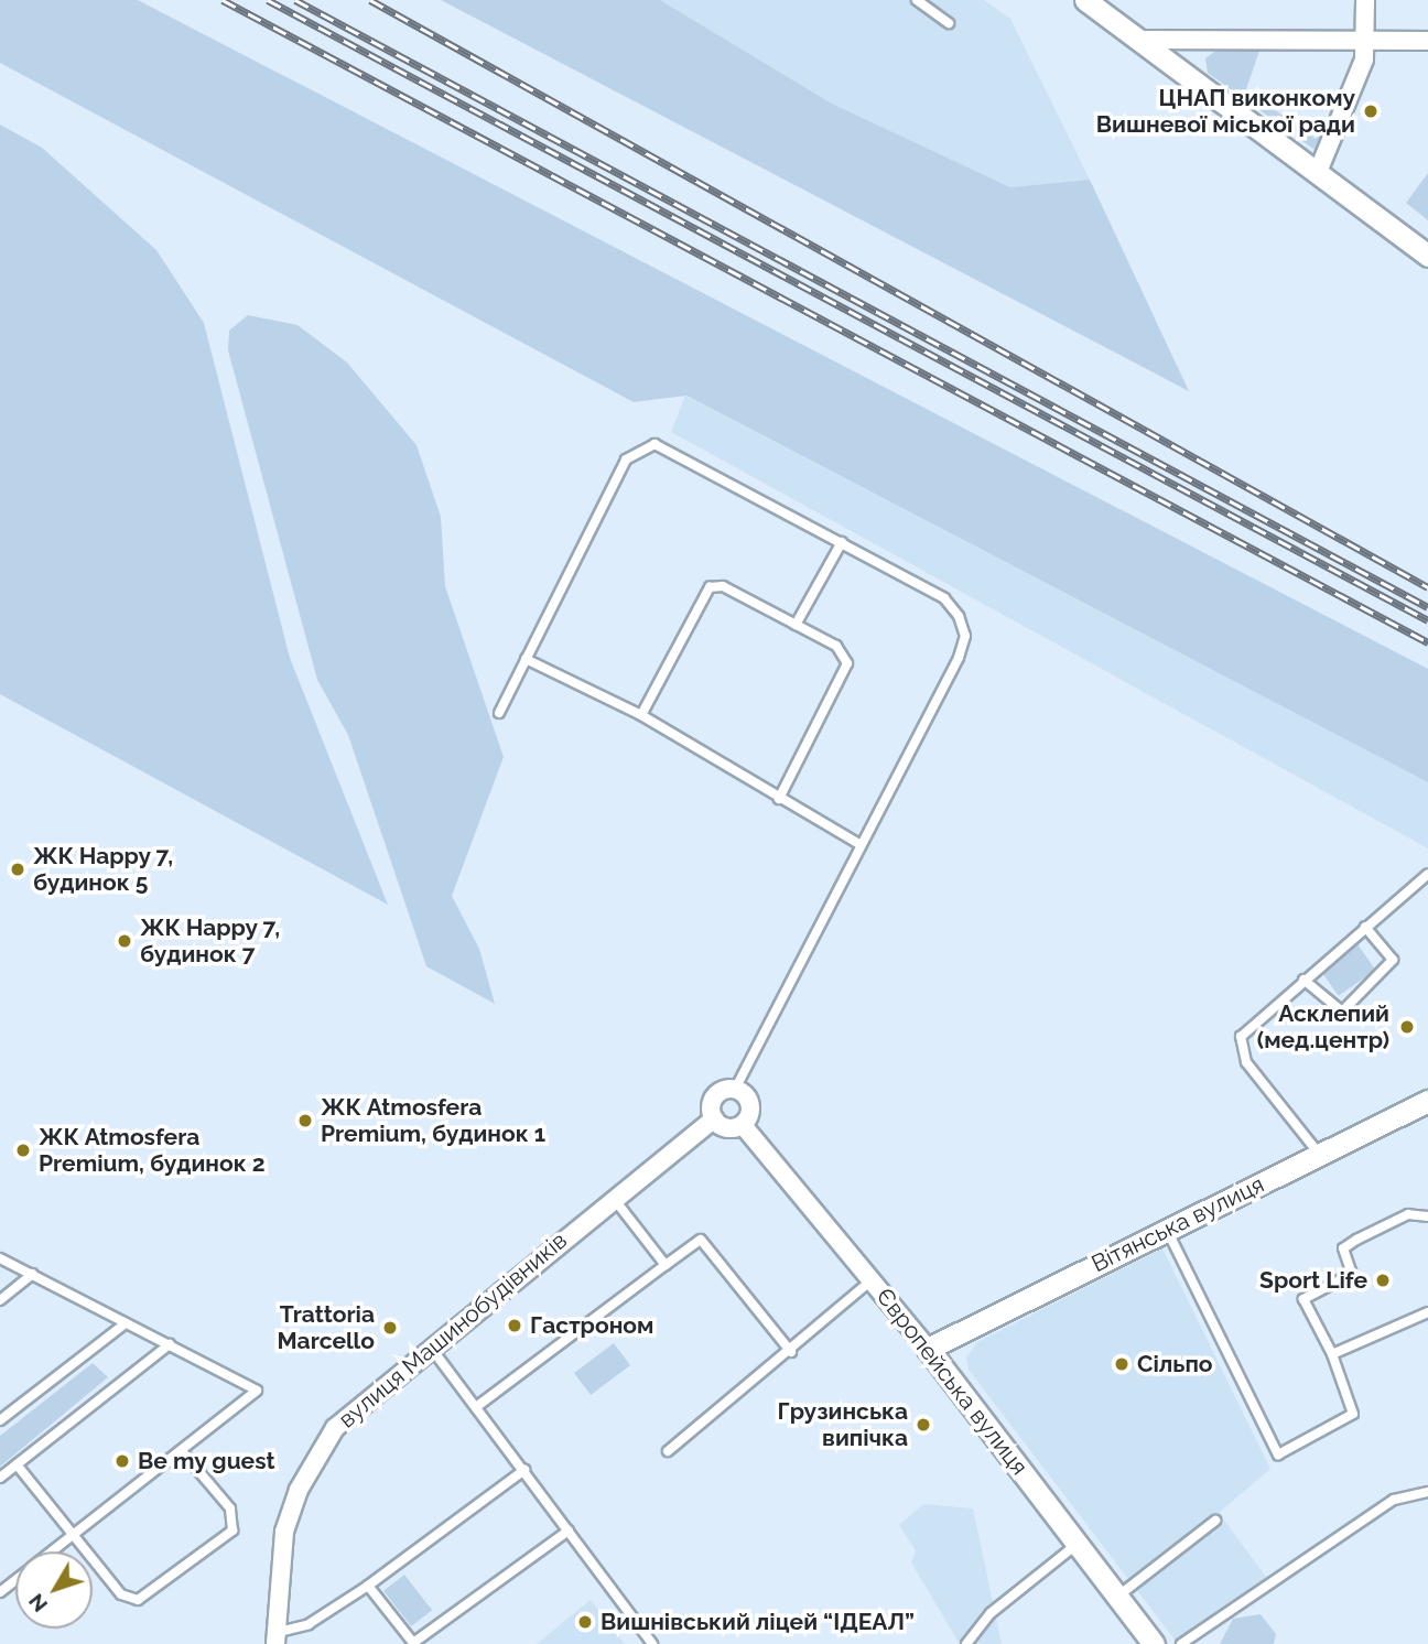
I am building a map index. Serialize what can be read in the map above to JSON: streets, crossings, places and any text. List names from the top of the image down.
{
  "streets": {
    "street": ["Вітянська вулиця", "вулиця Машинобудівників", "Європейська вулиця"]
  },
  "crossings": [
    ["Вітянська вулиця", "Європейська вулиця"],
    ["вулиця Машинобудівників", "Європейська вулиця"]
  ],
  "places": [
    "ЦНАП виконкому Вишневої міської ради",
    "ЖК Happy 7, будинок 5",
    "ЖК Happy 7, будинок 7",
    "Асклепий (мед.центр)",
    "ЖК Atmosfera Premium, будинок 1",
    "ЖК Atmosfera Premium, будинок 2",
    "Sport Life",
    "Гастроном",
    "Trattoria Marcello",
    "Сільпо",
    "Грузинська випічка",
    "Be my guest",
    "Вишнівський ліцей “ІДЕАЛ”"
  ],
  "north": "bottom left"
}
